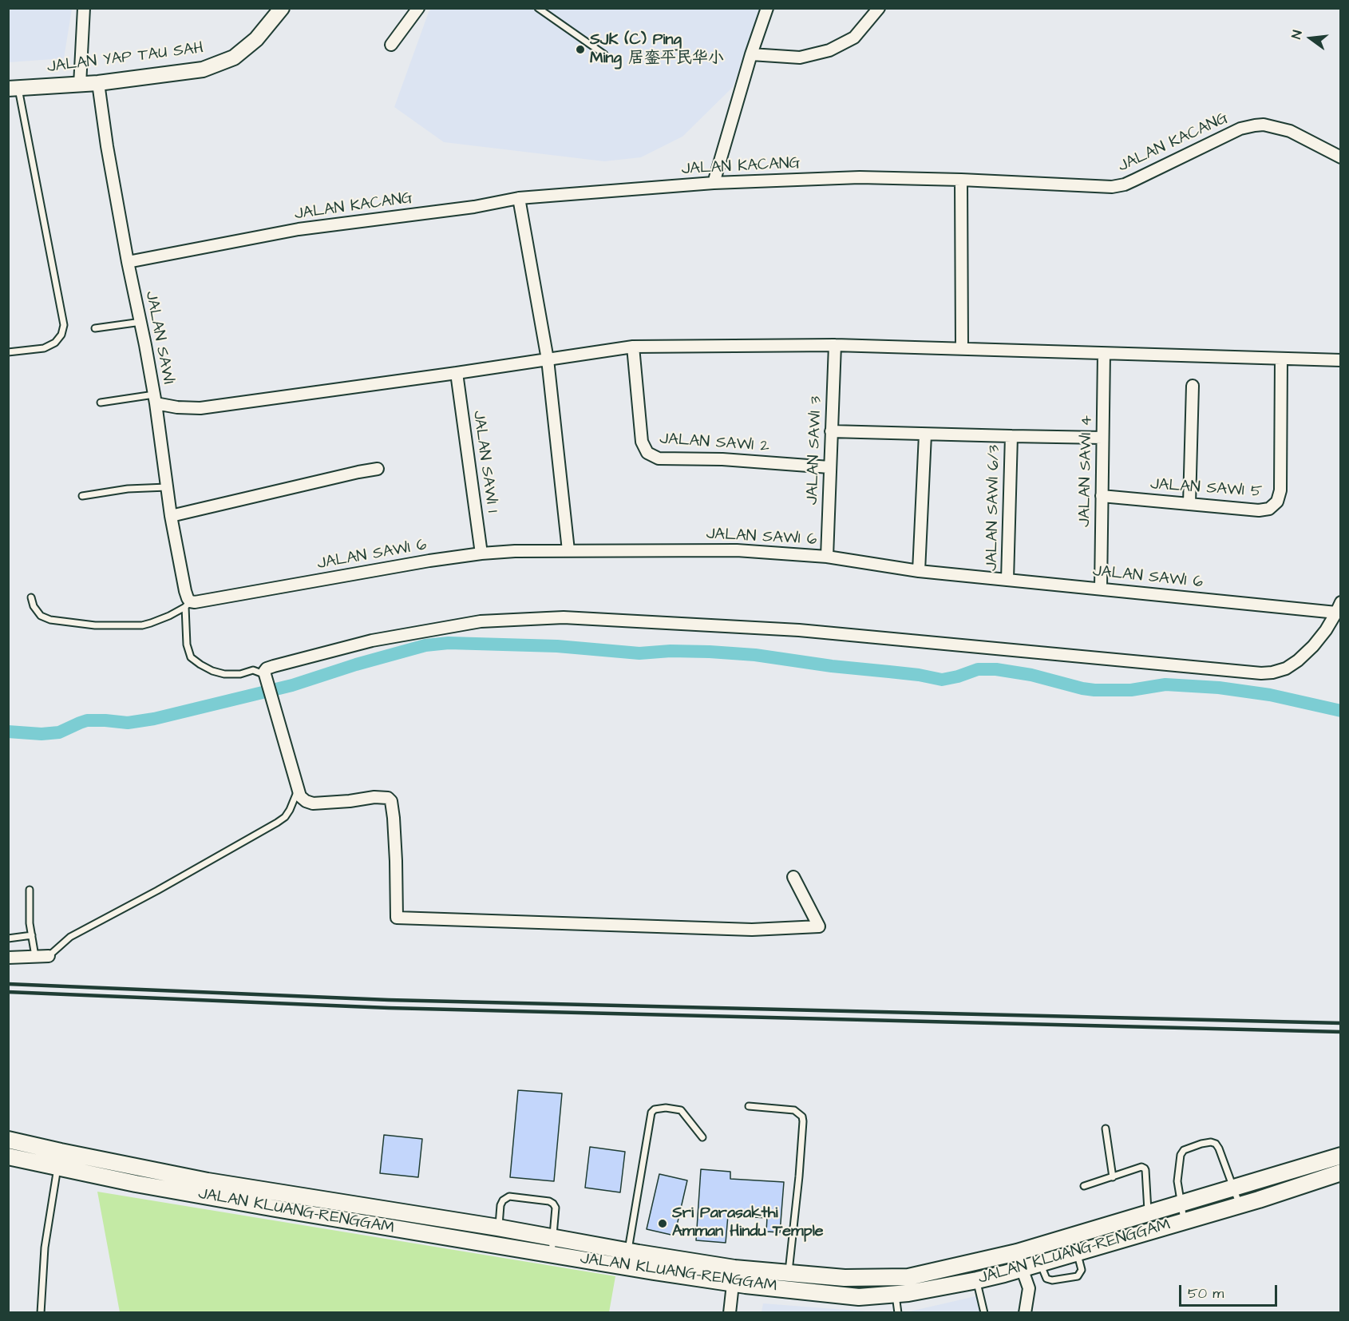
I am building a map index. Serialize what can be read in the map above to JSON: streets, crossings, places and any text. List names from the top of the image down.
{
  "streets": {
    "main road": ["JALAN KLUANG-RENGGAM"],
    "street": [
      "JALAN YAP TAU SAH",
      "JALAN KACANG",
      "JALAN SAWI",
      "JALAN SAWI 2",
      "JALAN SAWI 3",
      "JALAN SAWI 1",
      "JALAN SAWI 4",
      "JALAN SAWI 5",
      "JALAN SAWI 6/3",
      "JALAN SAWI 6"
    ]
  },
  "crossings": [
    ["JALAN YAP TAU SAH", "JALAN SAWI"],
    ["JALAN KACANG", "JALAN SAWI"],
    ["JALAN SAWI", "JALAN SAWI 6"],
    ["JALAN SAWI 2", "JALAN SAWI 3"],
    ["JALAN SAWI 3", "JALAN SAWI 6"],
    ["JALAN SAWI 1", "JALAN SAWI 6"],
    ["JALAN SAWI 4", "JALAN SAWI 5"],
    ["JALAN SAWI 4", "JALAN SAWI 6"],
    ["JALAN SAWI 6/3", "JALAN SAWI 6"]
  ],
  "places": ["SJK (C) Ping Ming 居銮平民华小", "Sri Parasakthi Amman Hindu Temple"],
  "scale_bar": "50 m",
  "north": "left"
}
